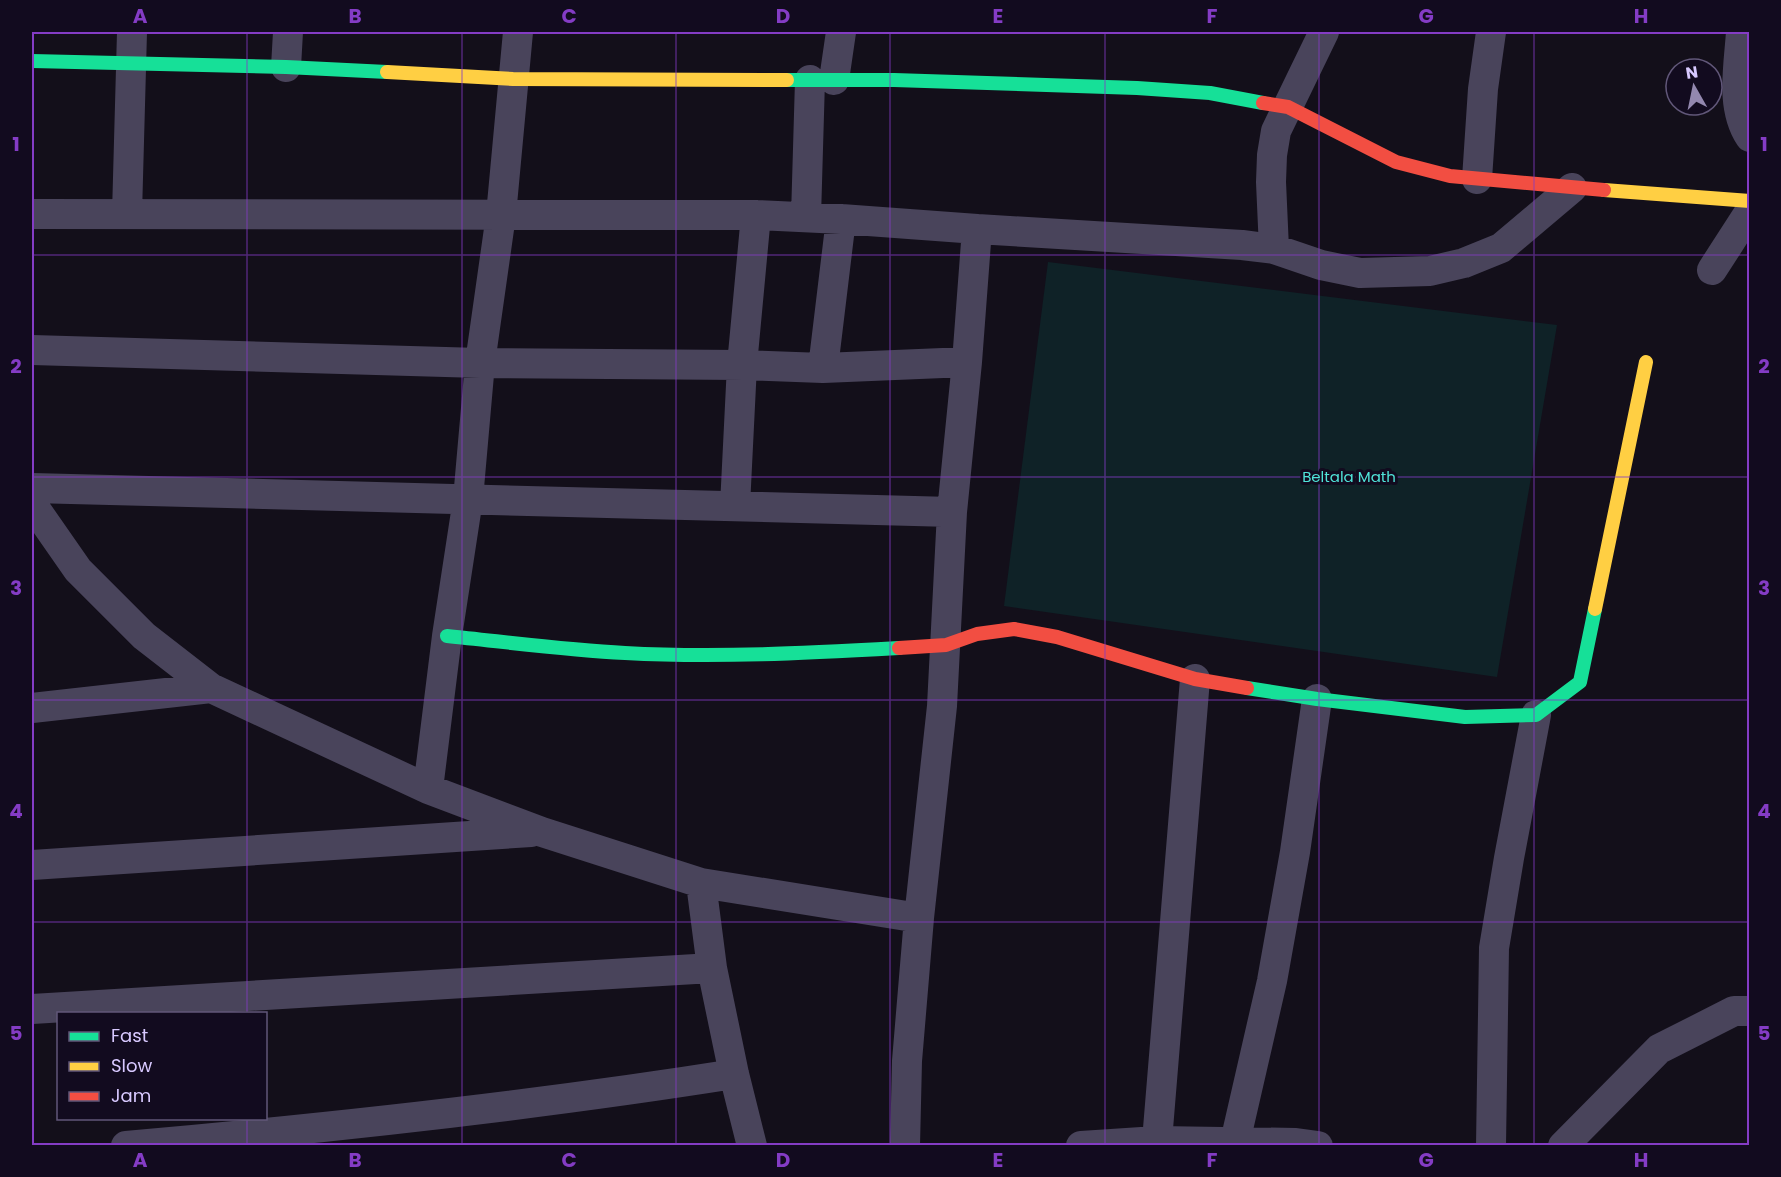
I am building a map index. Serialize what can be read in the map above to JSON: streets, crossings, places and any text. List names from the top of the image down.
{
  "parks": ["Beltala Math"],
  "legend": ["Fast", "Slow", "Jam"],
  "north": "top",
  "grid": {
    "columns": [
      "A",
      "B",
      "C",
      "D",
      "E",
      "F",
      "G",
      "H"
    ],
    "rows": [
      "1",
      "2",
      "3",
      "4",
      "5"
    ]
  }
}
